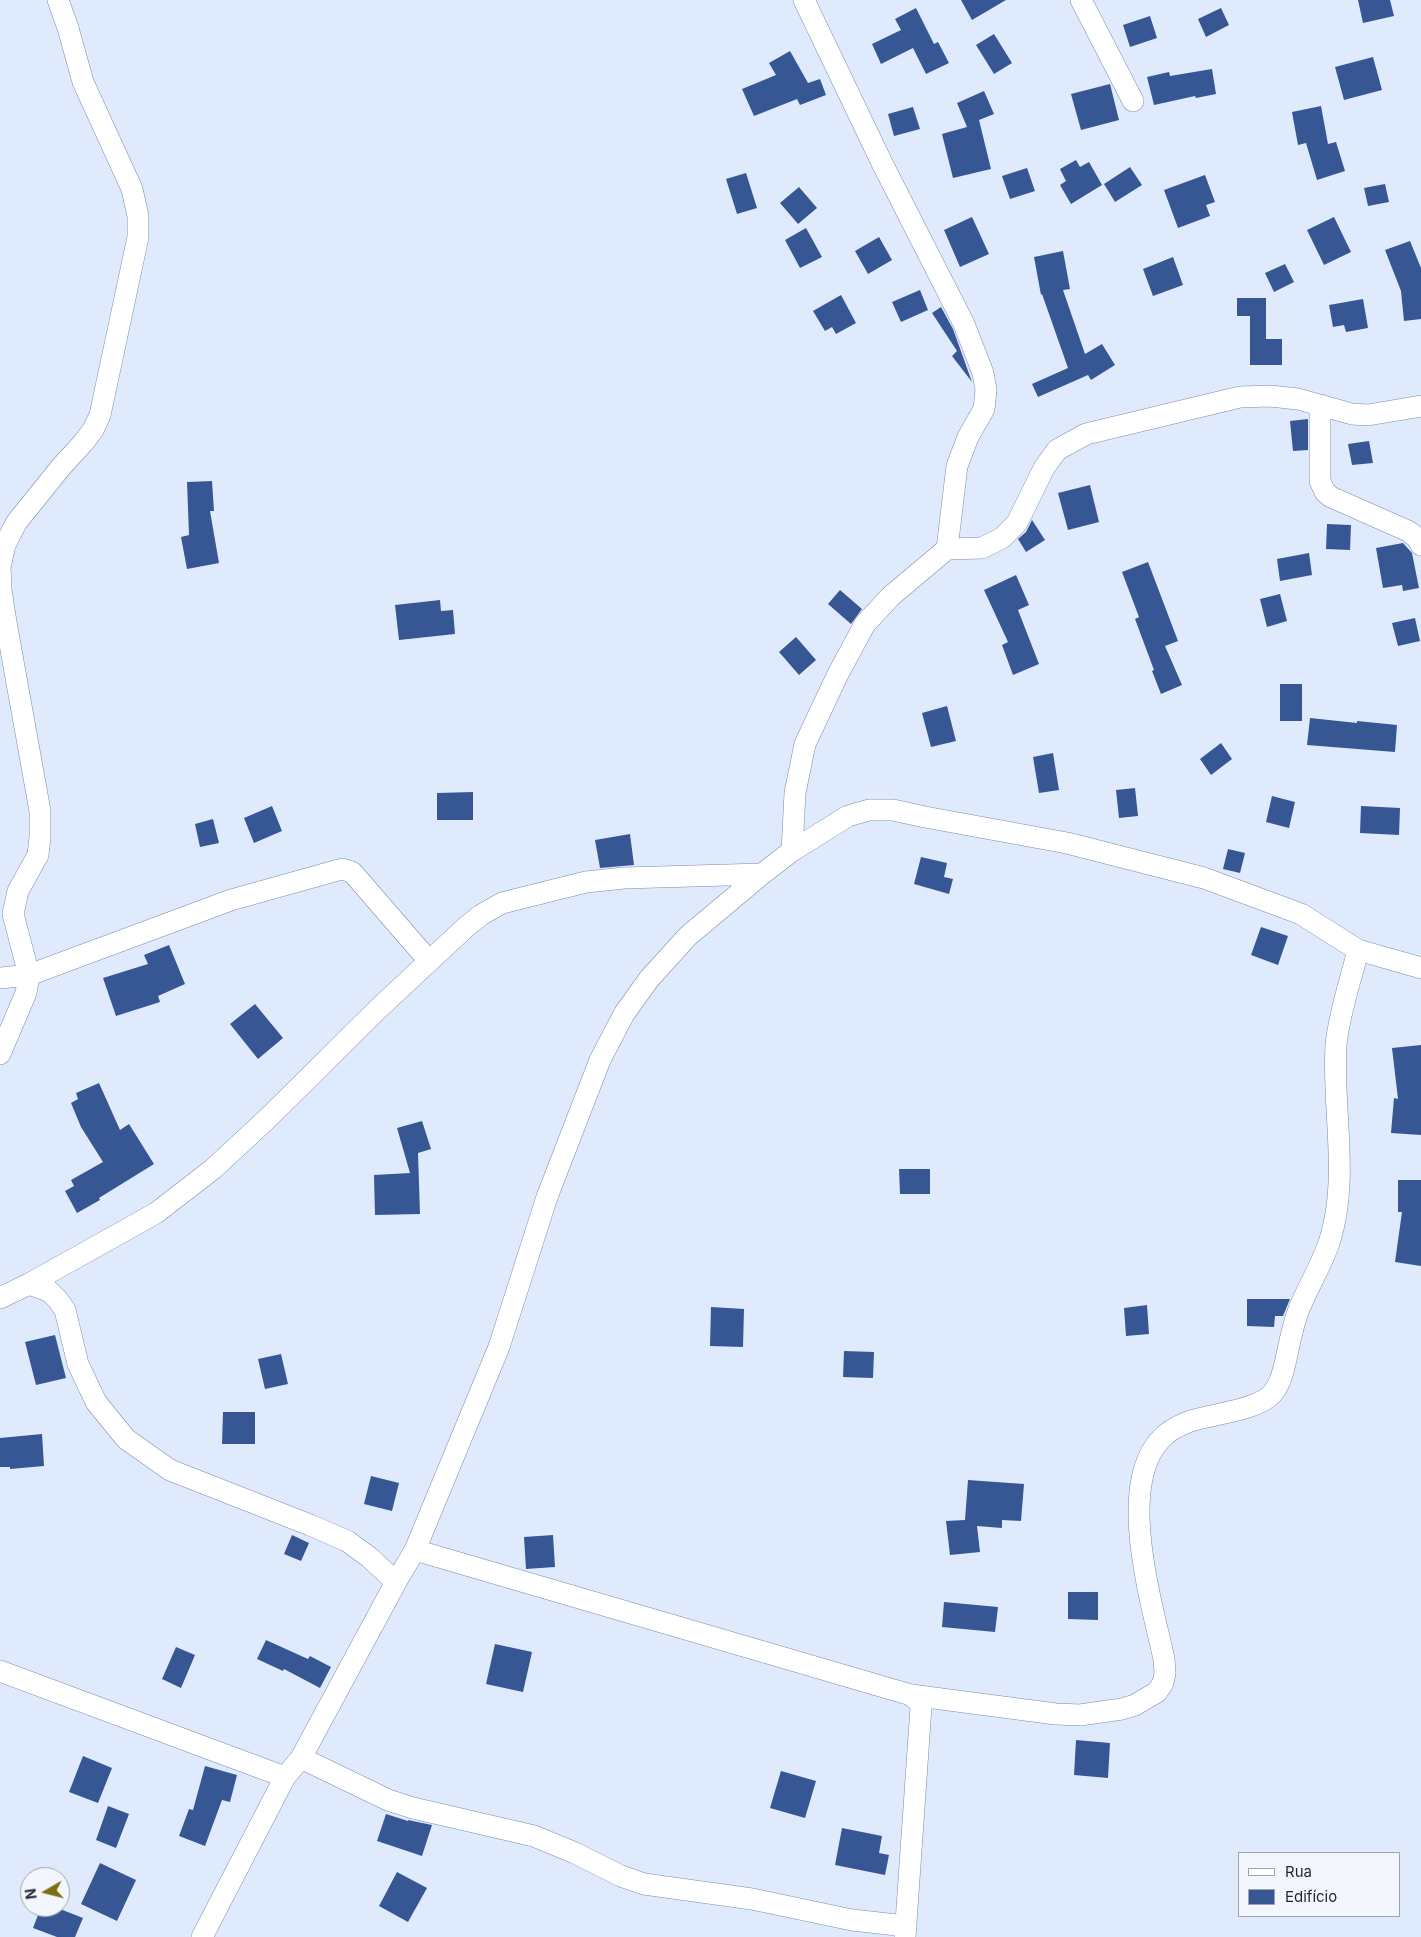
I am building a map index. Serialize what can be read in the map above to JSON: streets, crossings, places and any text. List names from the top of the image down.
{
  "legend": ["Rua", "Edifício"],
  "north": "left"
}
